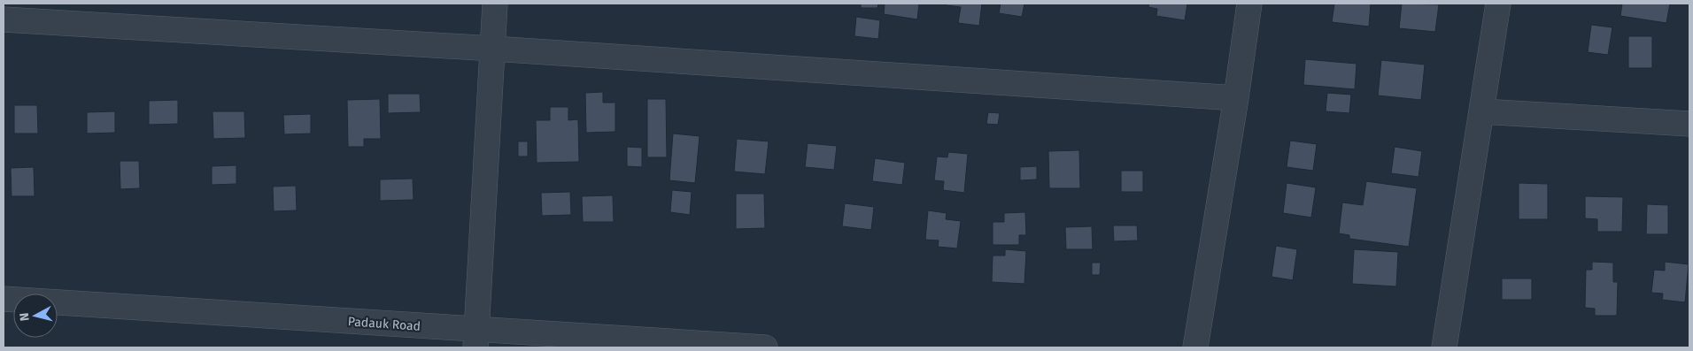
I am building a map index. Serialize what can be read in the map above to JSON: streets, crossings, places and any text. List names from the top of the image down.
{
  "streets": {
    "street": ["Padauk Road"]
  },
  "north": "left"
}
